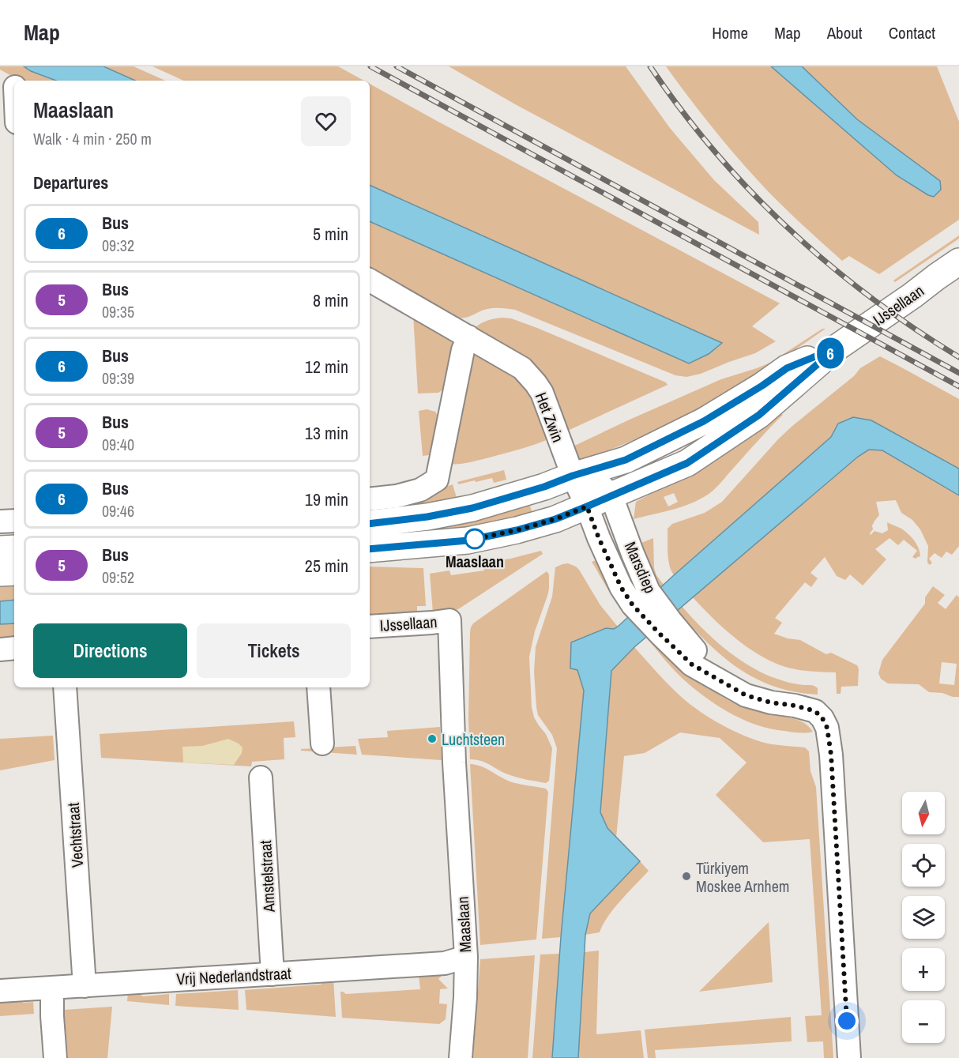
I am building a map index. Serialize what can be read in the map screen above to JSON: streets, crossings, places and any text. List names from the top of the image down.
{
  "streets": {
    "main road": ["IJssellaan"],
    "street": [
      "Het Zwin",
      "Marsdiep",
      "Vechtstraat",
      "Amstelstraat",
      "Maaslaan",
      "Vrij Nederlandstraat"
    ]
  },
  "crossings": [
    ["IJssellaan", "Het Zwin"],
    ["IJssellaan", "Marsdiep"],
    ["IJssellaan", "Maaslaan"],
    ["Het Zwin", "Marsdiep"],
    ["Vechtstraat", "Vrij Nederlandstraat"],
    ["Amstelstraat", "Vrij Nederlandstraat"],
    ["Maaslaan", "Vrij Nederlandstraat"]
  ],
  "places": ["Maaslaan", "Luchtsteen", "Türkiyem Moskee Arnhem"],
  "lines": ["bus line 6"],
  "north": "bottom",
  "page": {
    "header": "Map",
    "nav": [
      "Home",
      "Map",
      "About",
      "Contact"
    ],
    "on_map": "6",
    "heading": [
      ["Maaslaan", "Walk · 4 min · 250 m"],
      "Departures"
    ],
    "list": [
      {
        "mark": "6",
        "name": "Bus",
        "note": "09:32",
        "value": "5 min"
      },
      {
        "mark": "5",
        "name": "Bus",
        "note": "09:35",
        "value": "8 min"
      },
      {
        "mark": "6",
        "name": "Bus",
        "note": "09:39",
        "value": "12 min"
      },
      {
        "mark": "5",
        "name": "Bus",
        "note": "09:40",
        "value": "13 min"
      },
      {
        "mark": "6",
        "name": "Bus",
        "note": "09:46",
        "value": "19 min"
      },
      {
        "mark": "5",
        "name": "Bus",
        "note": "09:52",
        "value": "25 min"
      }
    ],
    "buttons": ["Directions", "Tickets"],
    "map_buttons": ["+", "−"]
  }
}
